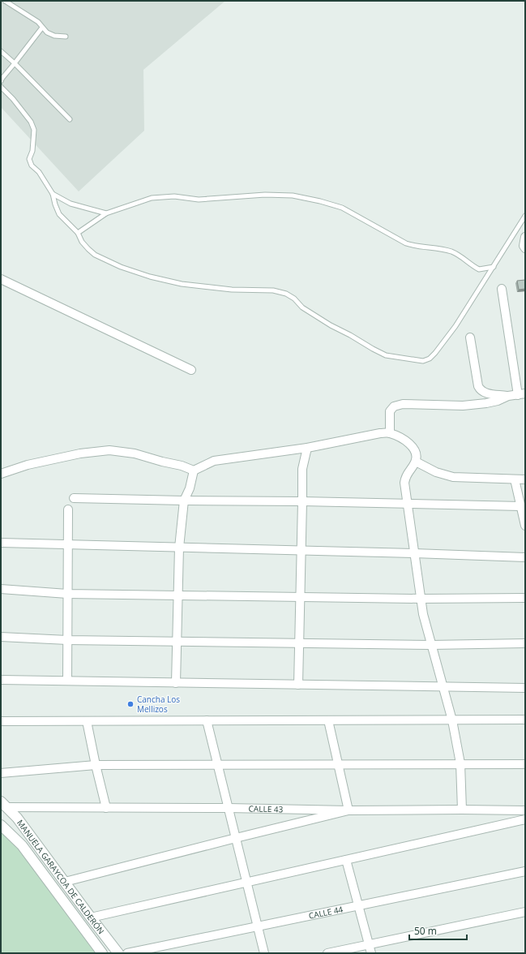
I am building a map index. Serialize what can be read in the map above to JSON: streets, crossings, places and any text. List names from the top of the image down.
{
  "streets": {
    "street": ["CALLE 43", "MANUELA GARAYCOA DE CALDERÓN", "CALLE 44"]
  },
  "crossings": [
    ["CALLE 43", "MANUELA GARAYCOA DE CALDERÓN"]
  ],
  "places": ["Cancha Los Mellizos"],
  "scale_bar": "50 m"
}
